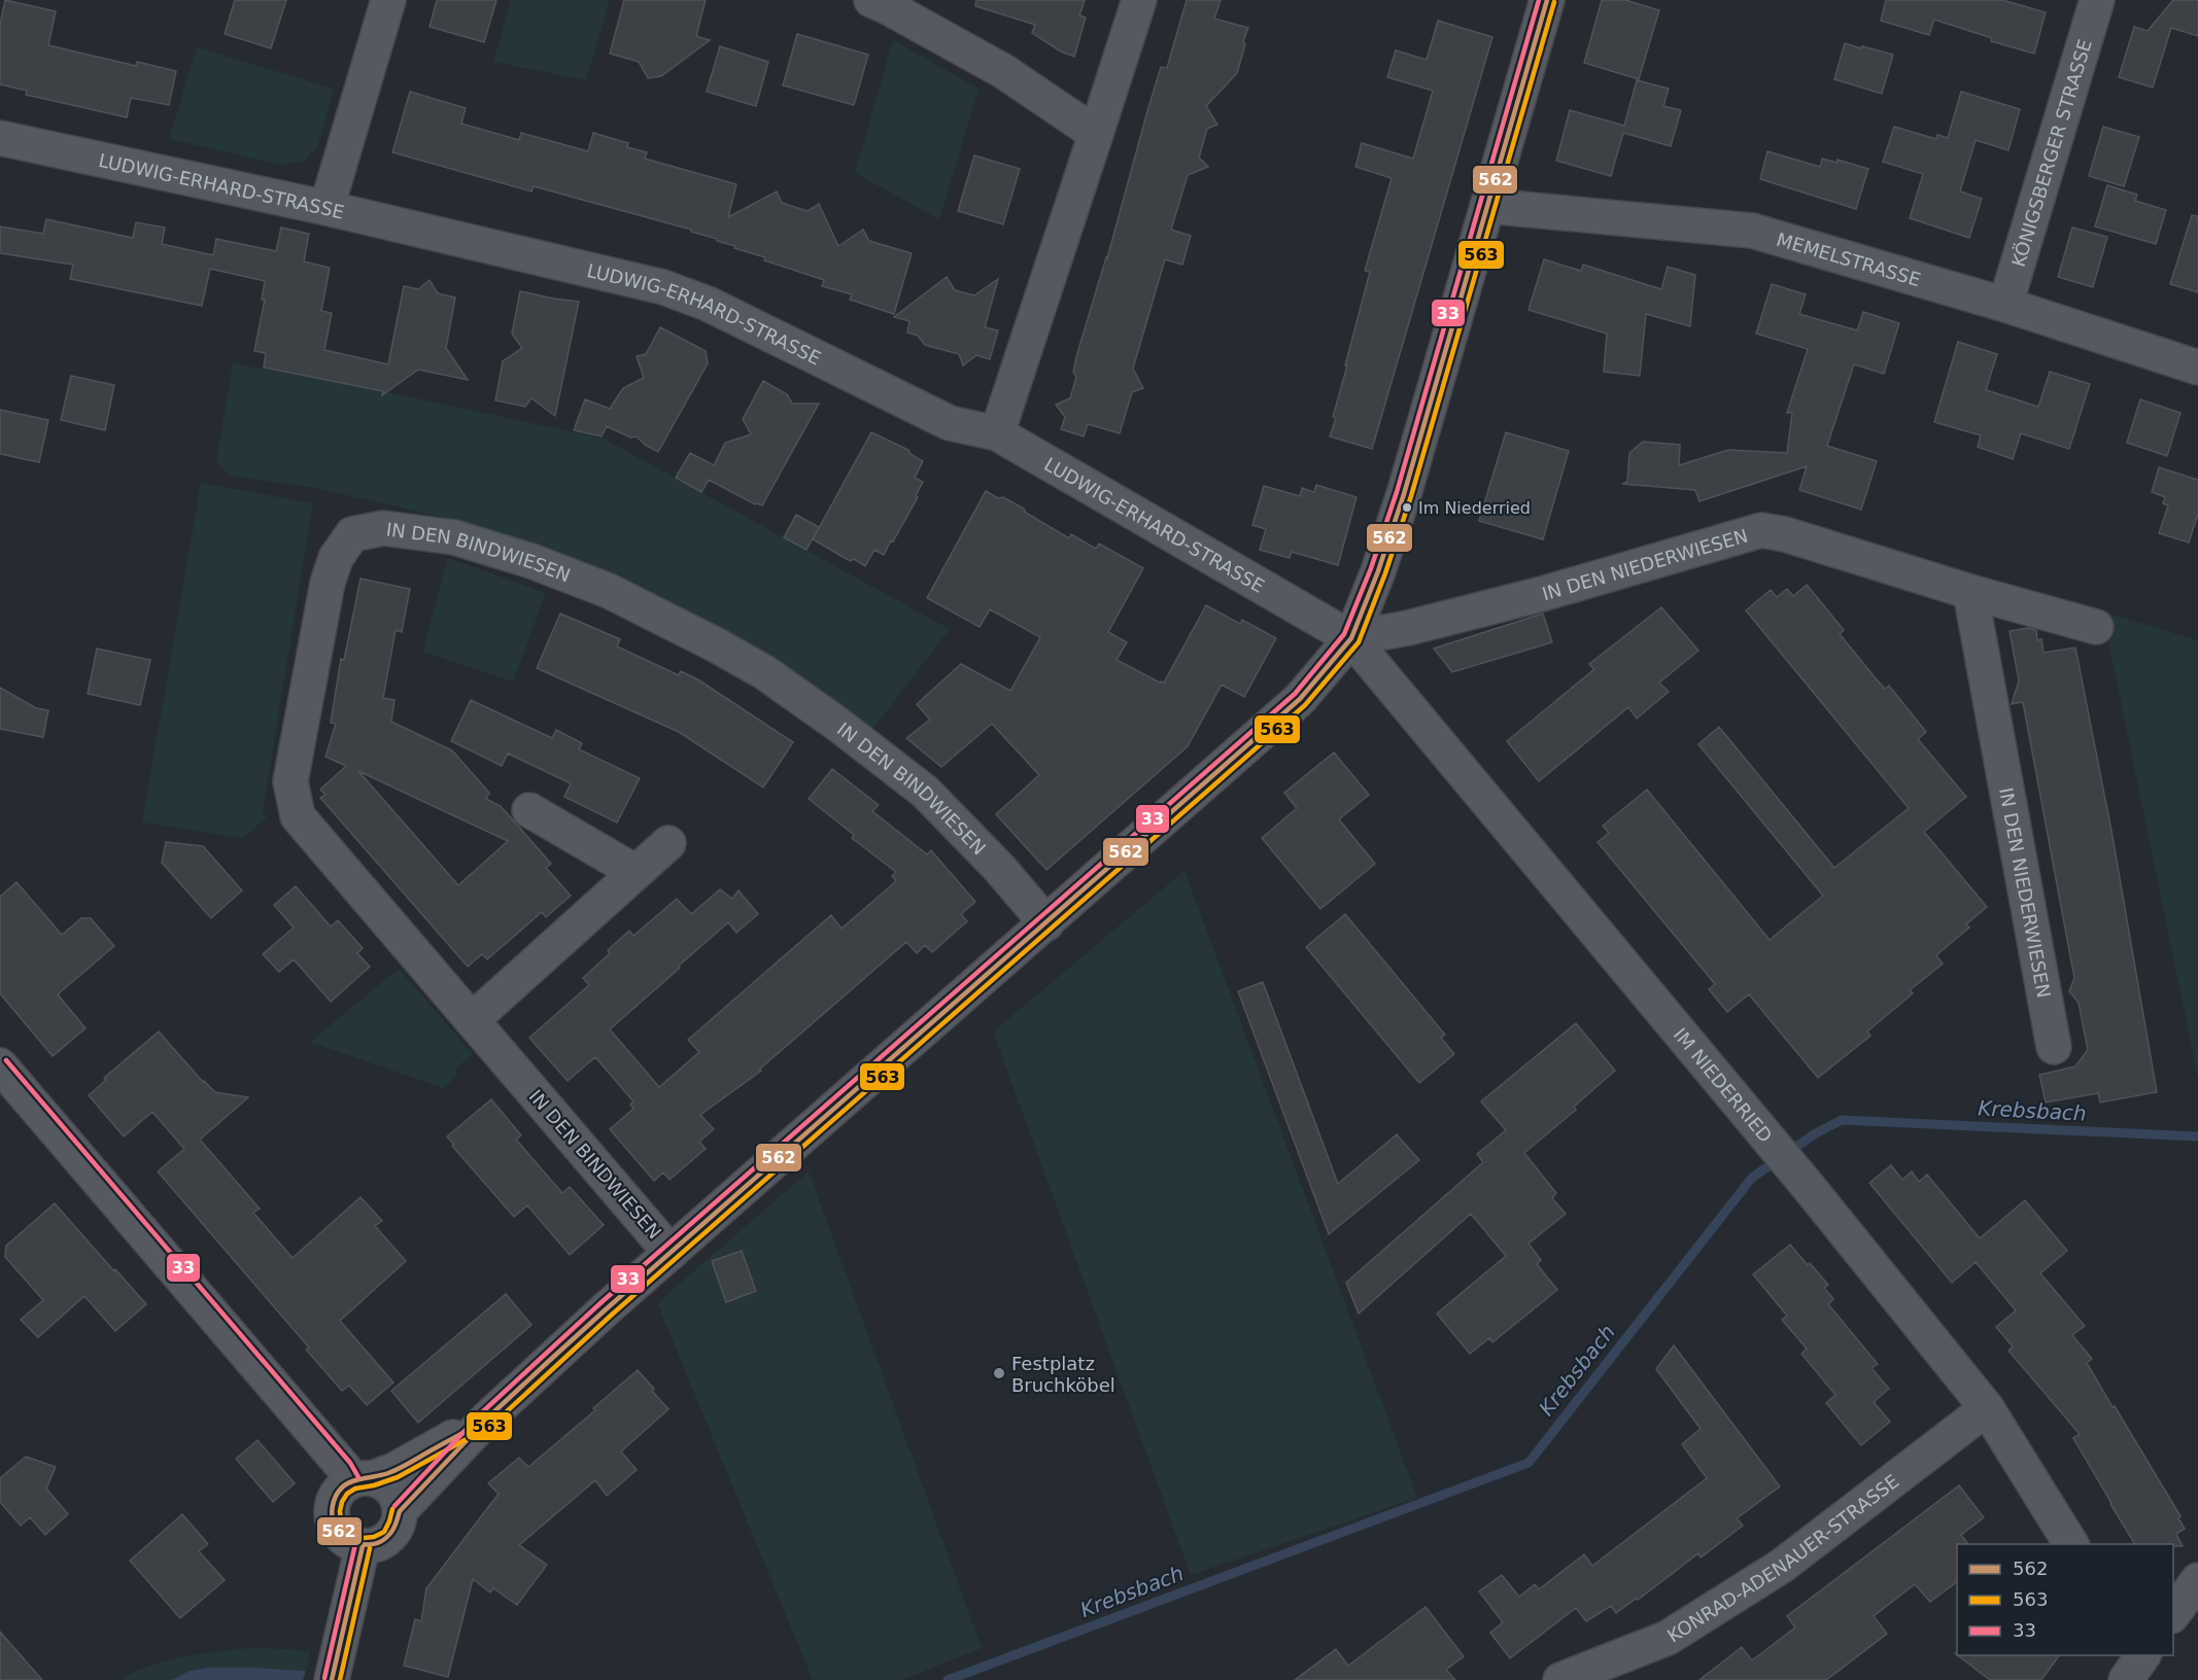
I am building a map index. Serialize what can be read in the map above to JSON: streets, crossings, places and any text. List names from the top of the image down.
{
  "streets": {
    "street": [
      "KÖNIGSBERGER STRASSE",
      "LUDWIG-ERHARD-STRASSE",
      "MEMELSTRASSE",
      "IN DEN BINDWIESEN",
      "IN DEN NIEDERWIESEN",
      "IM NIEDERRIED",
      "KONRAD-ADENAUER-STRASSE"
    ]
  },
  "crossings": [
    ["KÖNIGSBERGER STRASSE", "MEMELSTRASSE"],
    ["LUDWIG-ERHARD-STRASSE", "IN DEN NIEDERWIESEN"],
    ["LUDWIG-ERHARD-STRASSE", "IM NIEDERRIED"],
    ["IN DEN NIEDERWIESEN", "IM NIEDERRIED"],
    ["IM NIEDERRIED", "KONRAD-ADENAUER-STRASSE"]
  ],
  "water": ["Krebsbach"],
  "places": ["Im Niederried", "Festplatz Bruchköbel"],
  "lines": ["transit line 562", "transit line 33", "transit line 563"],
  "legend": ["562", "563", "33"]
}
